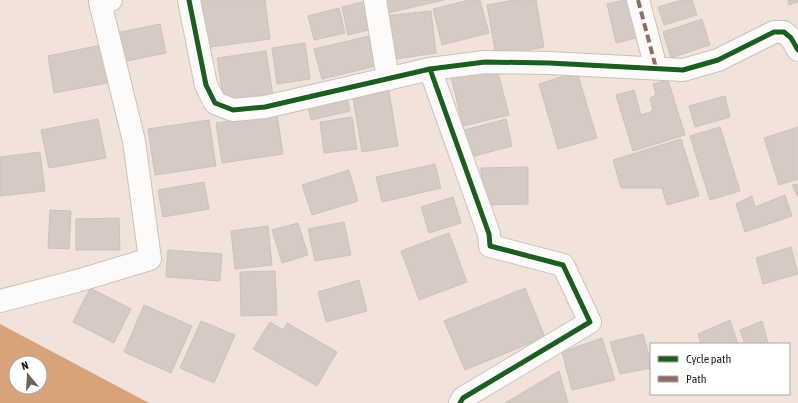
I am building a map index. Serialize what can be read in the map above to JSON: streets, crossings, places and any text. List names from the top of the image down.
{
  "legend": ["Cycle path", "Path"],
  "north": "top"
}
